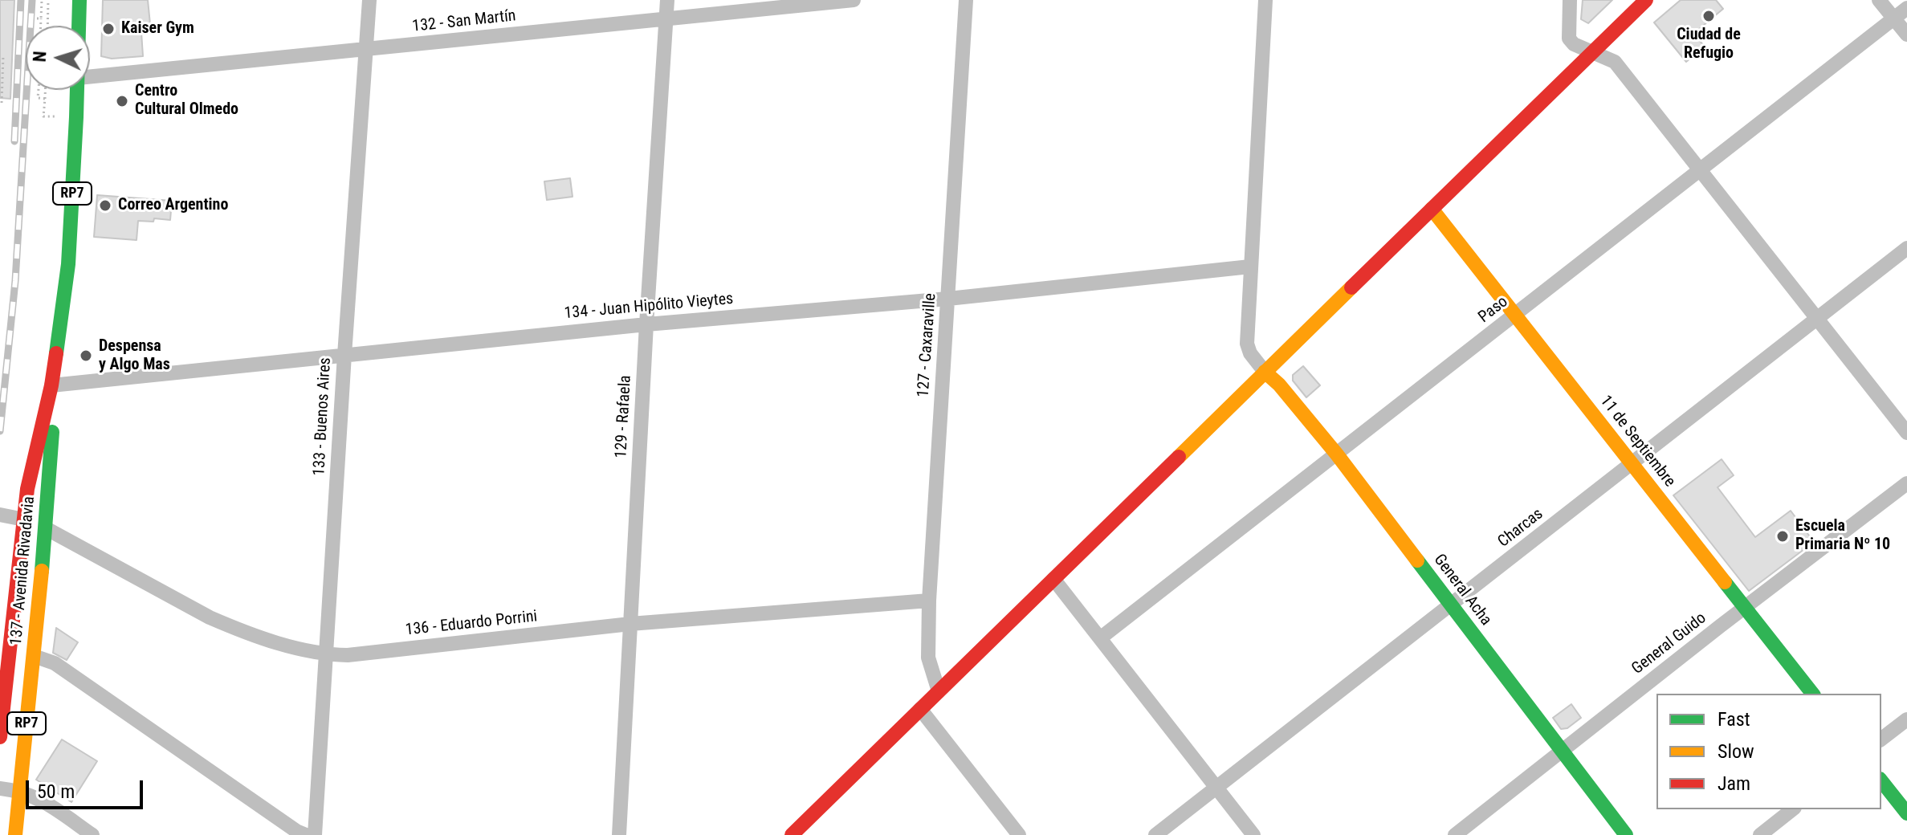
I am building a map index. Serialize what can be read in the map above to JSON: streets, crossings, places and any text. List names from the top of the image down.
{
  "streets": {
    "main road": [
      "RP7",
      "11 de Septiembre",
      "137 - Avenida Rivadavia",
      "General Acha"
    ],
    "street": [
      "132 - San Martín",
      "134 - Juan Hipólito Vieytes",
      "Paso",
      "127 - Caxaraville",
      "133 - Buenos Aires",
      "129 - Rafaela",
      "Charcas",
      "136 - Eduardo Porrini",
      "General Guido"
    ]
  },
  "crossings": [
    ["132 - San Martín", "133 - Buenos Aires"],
    ["132 - San Martín", "129 - Rafaela"],
    ["134 - Juan Hipólito Vieytes", "127 - Caxaraville"],
    ["134 - Juan Hipólito Vieytes", "133 - Buenos Aires"],
    ["134 - Juan Hipólito Vieytes", "129 - Rafaela"],
    ["134 - Juan Hipólito Vieytes", "137 - Avenida Rivadavia"],
    ["Paso", "11 de Septiembre"],
    ["Paso", "General Acha"],
    ["127 - Caxaraville", "136 - Eduardo Porrini"],
    ["133 - Buenos Aires", "136 - Eduardo Porrini"],
    ["129 - Rafaela", "136 - Eduardo Porrini"],
    ["11 de Septiembre", "Charcas"],
    ["11 de Septiembre", "General Guido"],
    ["Charcas", "General Acha"],
    ["137 - Avenida Rivadavia", "136 - Eduardo Porrini"],
    ["General Acha", "General Guido"]
  ],
  "places": [
    "Ciudad de Refugio",
    "Kaiser Gym",
    "Centro Cultural Olmedo",
    "Correo Argentino",
    "Despensa y Algo Mas",
    "Escuela Primaria Nº 10"
  ],
  "legend": ["Fast", "Slow", "Jam"],
  "scale_bar": "50 m",
  "north": "left"
}
